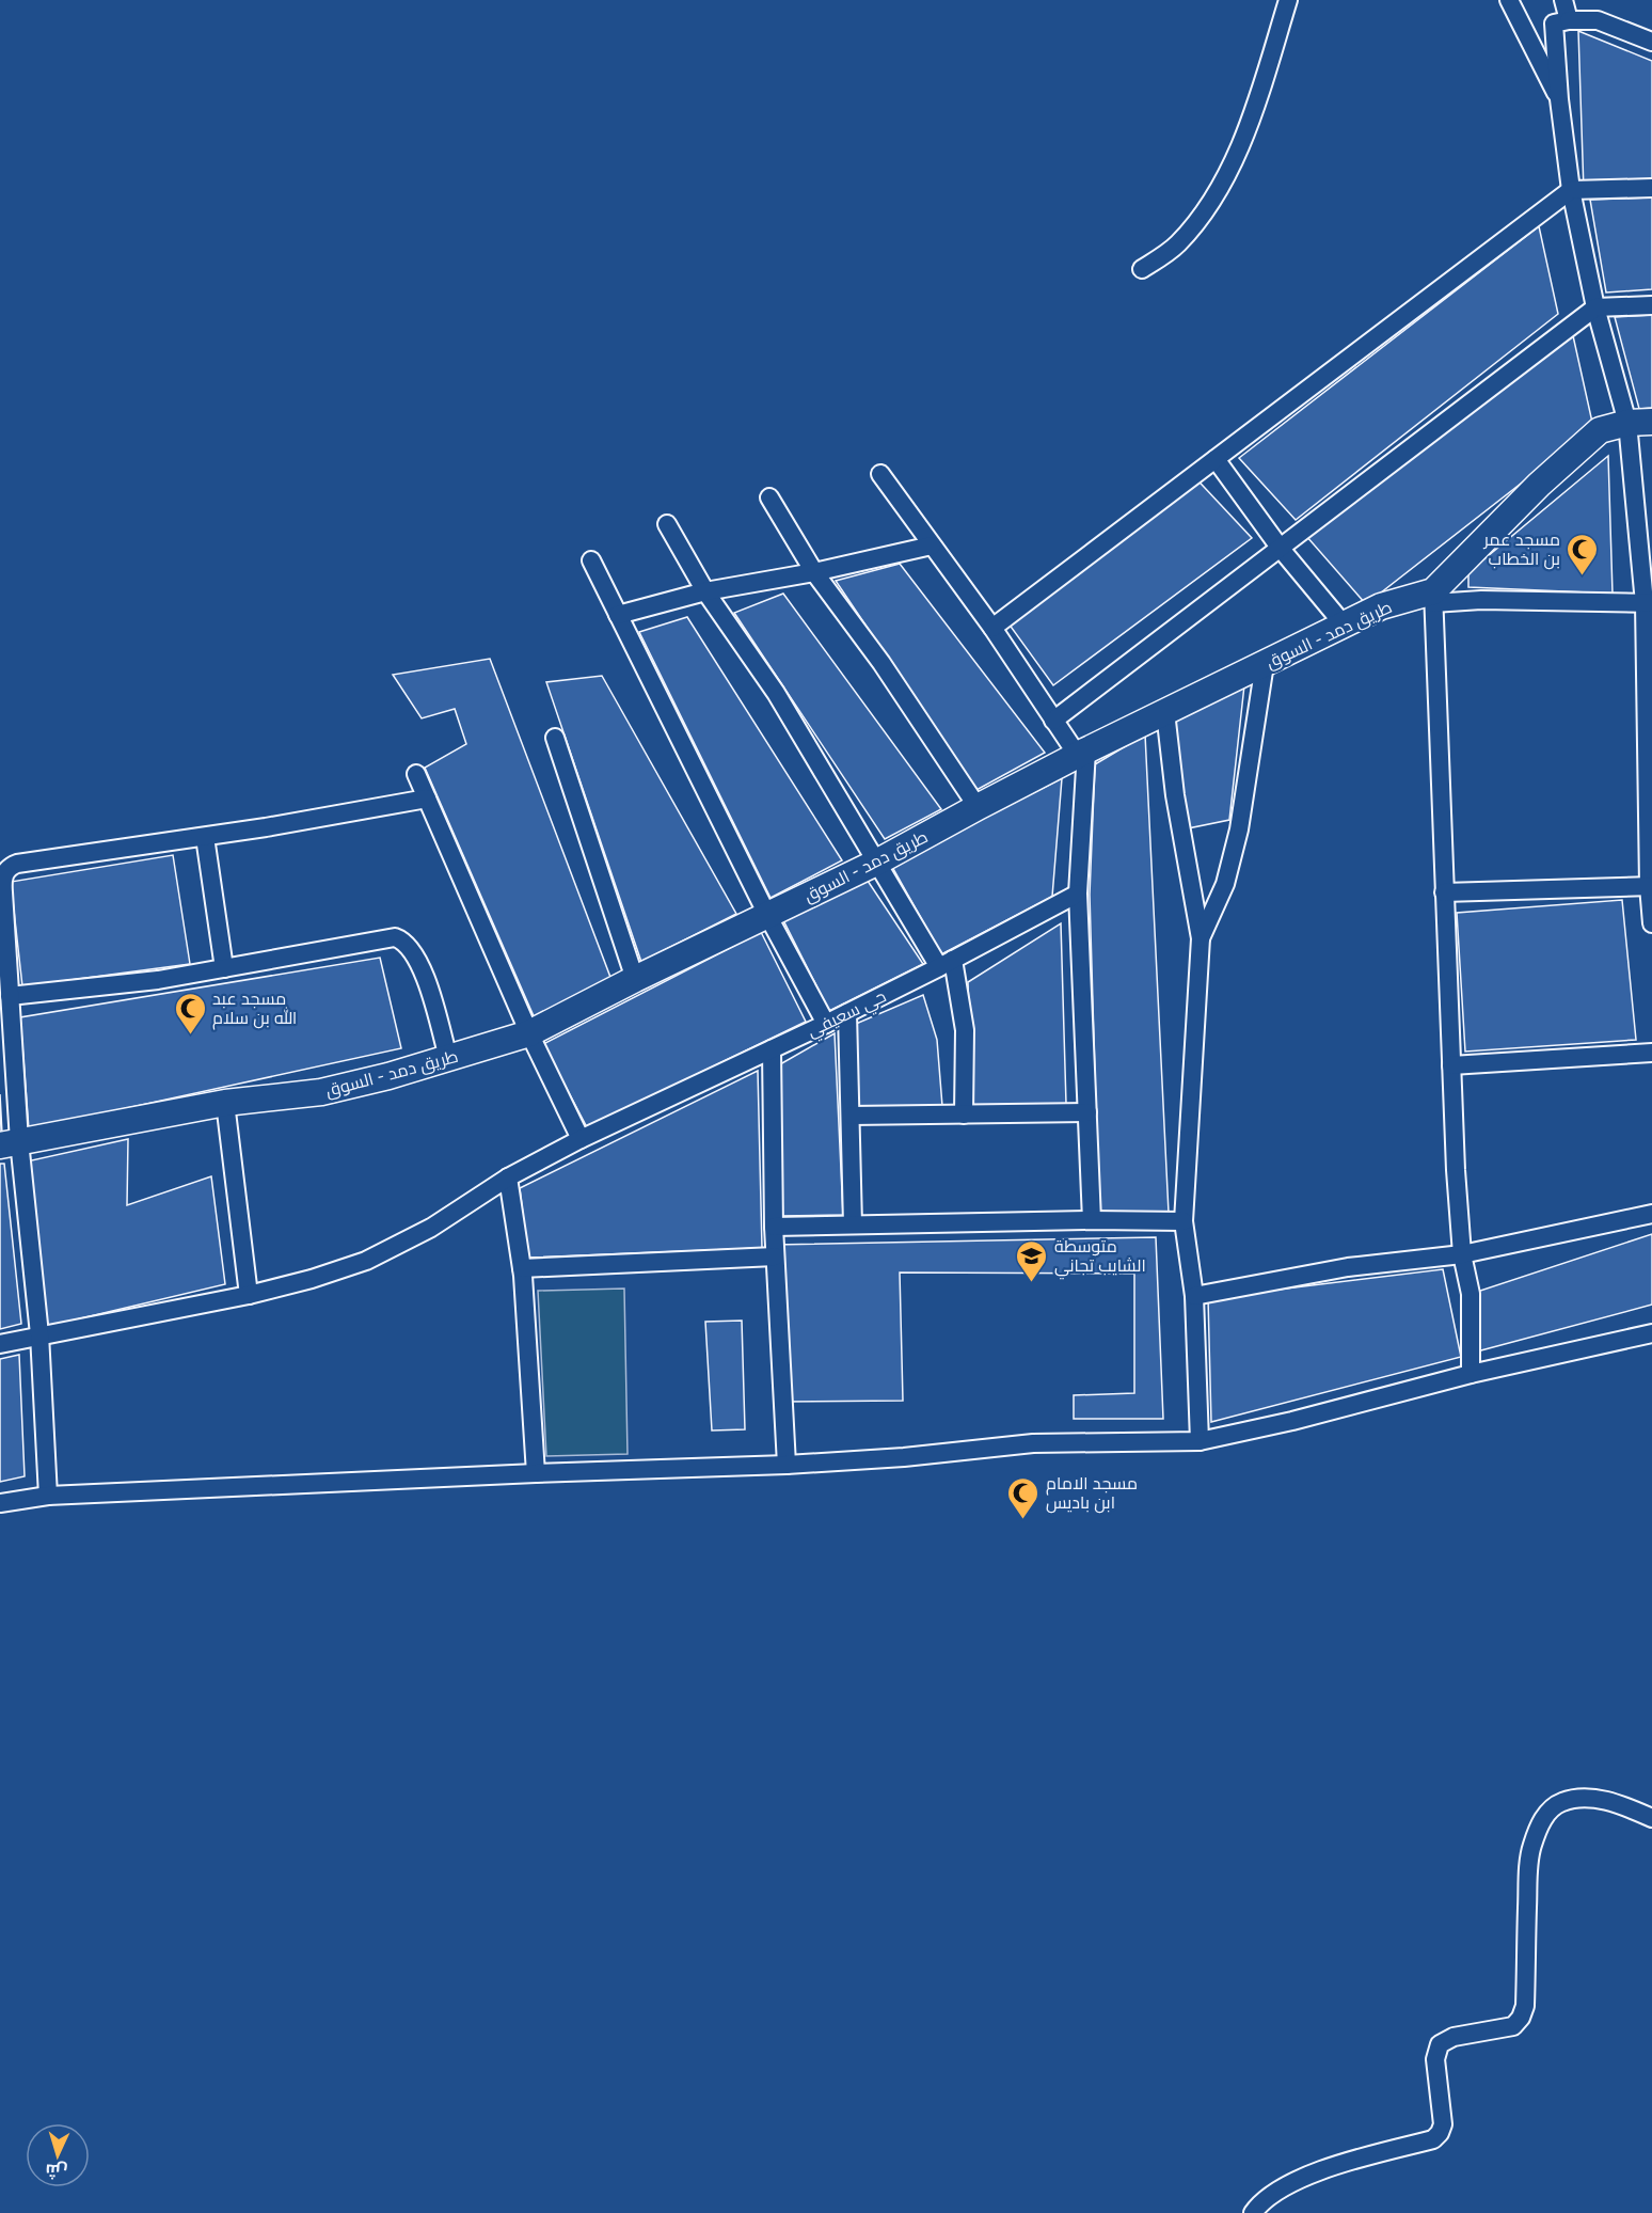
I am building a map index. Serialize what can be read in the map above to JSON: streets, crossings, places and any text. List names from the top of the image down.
{
  "streets": {
    "main road": ["طريق دمد - السوق"],
    "street": ["حي سعيفي"]
  },
  "places": {
    "mosque": ["مسجد عمر بن الخطاب", "مسجد عبد الله بن سلام", "مسجد الامام ابن باديس"],
    "school or university": ["متوسطة الشايب تجاني"]
  },
  "north": "bottom"
}
